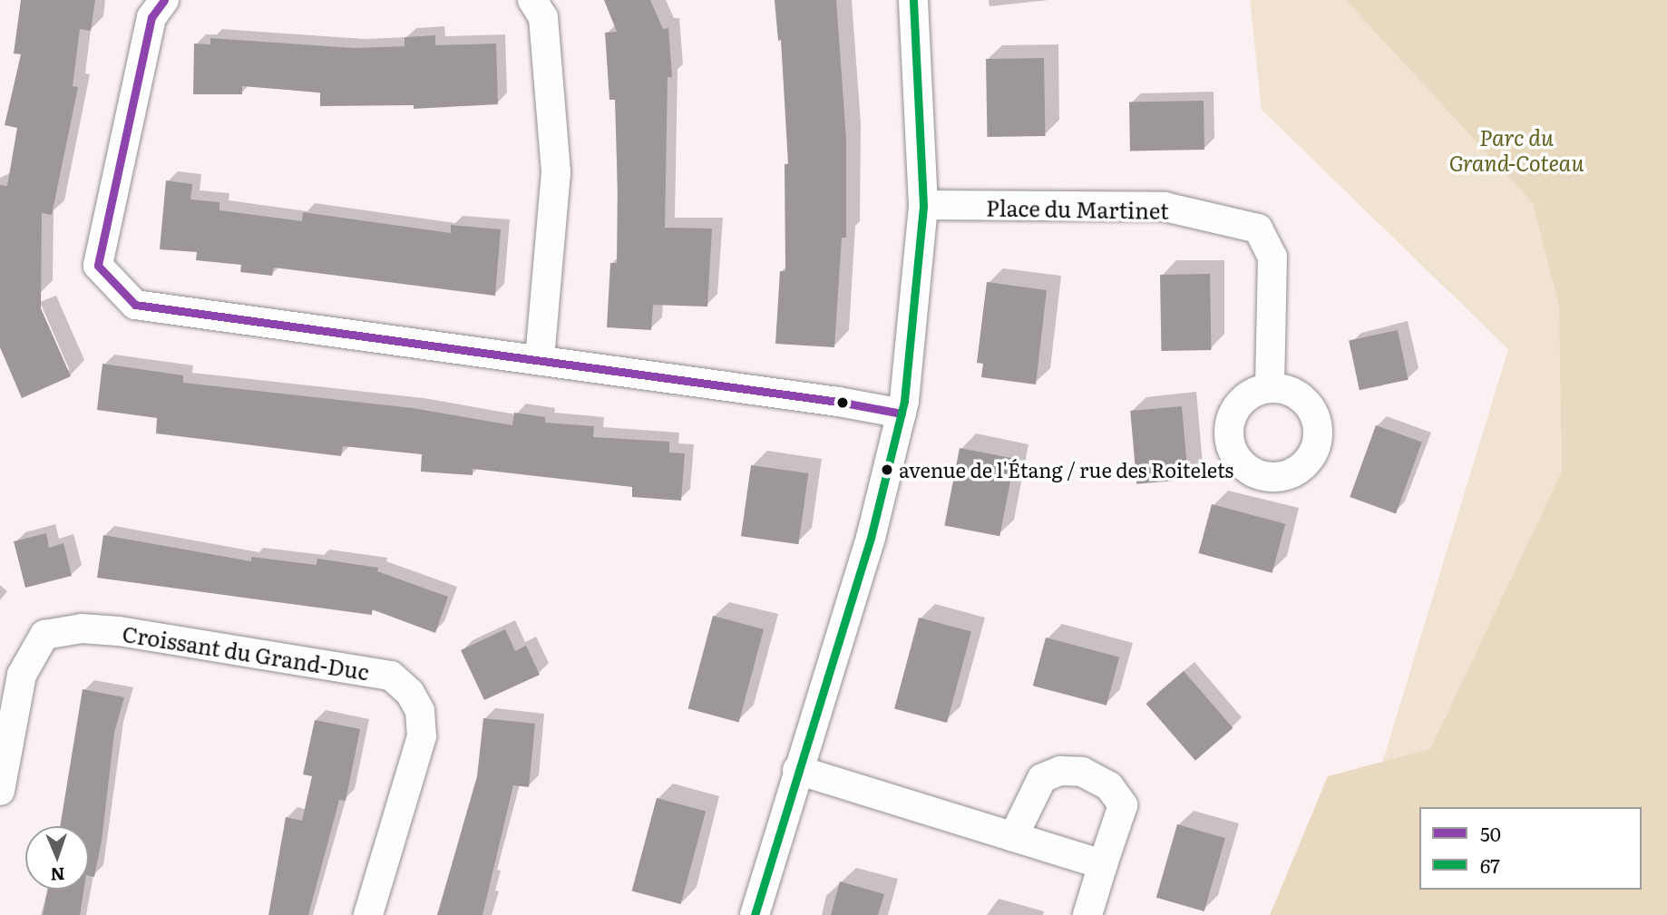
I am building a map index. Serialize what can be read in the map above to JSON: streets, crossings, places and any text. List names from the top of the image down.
{
  "streets": {
    "street": ["Place du Martinet", "Croissant du Grand-Duc"]
  },
  "parks": ["Parc du Grand-Coteau"],
  "places": ["avenue de l'Étang / rue des Roitelets"],
  "lines": ["transit line 50", "transit line 67"],
  "legend": ["50", "67"],
  "north": "bottom"
}
